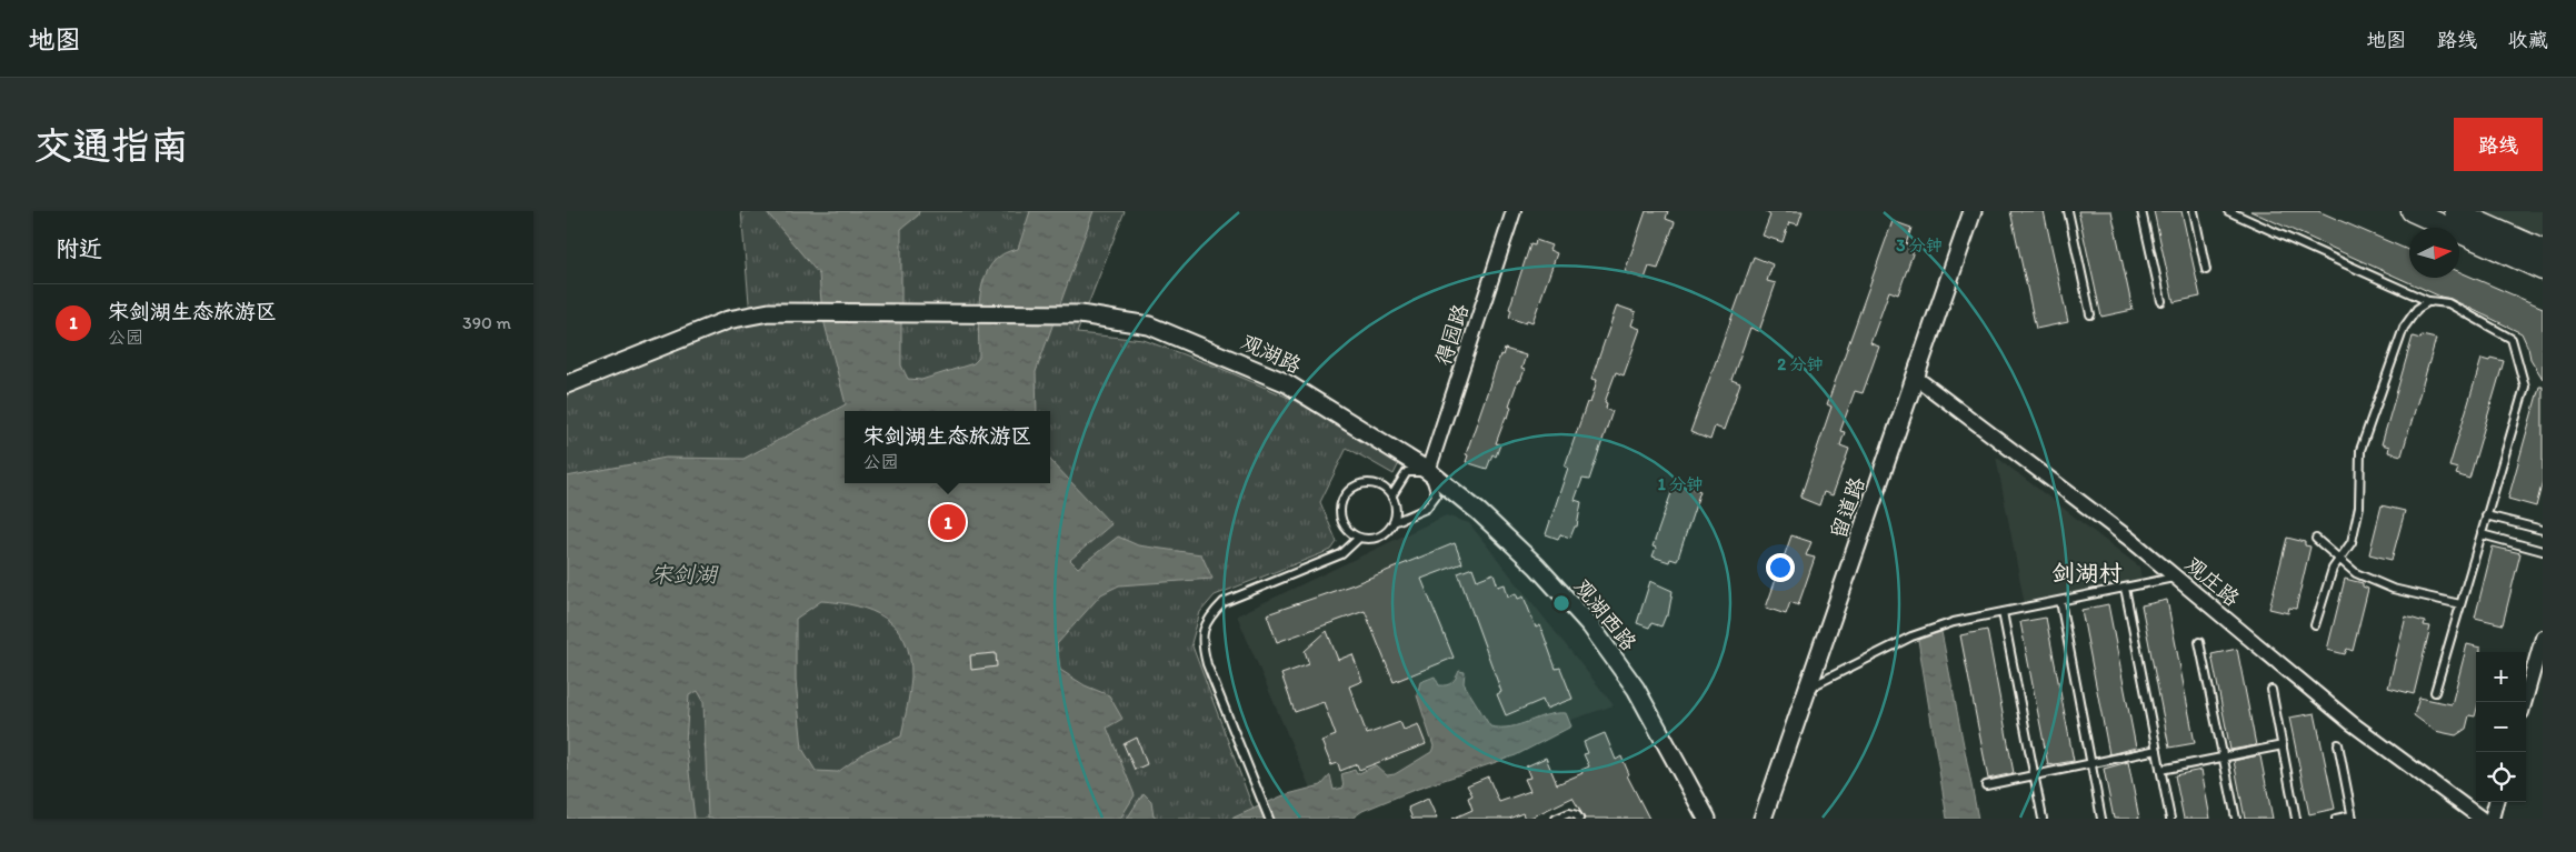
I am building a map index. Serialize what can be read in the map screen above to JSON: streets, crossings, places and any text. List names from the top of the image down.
{
  "streets": {
    "street": [
      "得园路",
      "观湖路",
      "留道路",
      "观庄路",
      "观湖西路"
    ]
  },
  "crossings": [
    ["得园路", "观湖路"],
    ["得园路", "观湖西路"],
    ["观湖路", "观湖西路"],
    ["留道路", "观庄路"]
  ],
  "districts": ["剑湖村"],
  "water": ["宋剑湖"],
  "north": "right",
  "page": {
    "header": "地图",
    "nav": ["地图", "路线", "收藏"],
    "buttons": "路线",
    "title": "交通指南",
    "heading": "附近",
    "list": [
      {
        "mark": "1",
        "name": "宋剑湖生态旅游区",
        "note": "公园",
        "value": "390 m"
      }
    ],
    "popup": ["宋剑湖生态旅游区", "公园"],
    "pins": "1",
    "map_buttons": ["+", "−"]
  },
  "rings": ["3 分钟", "2 分钟", "1 分钟"]
}
